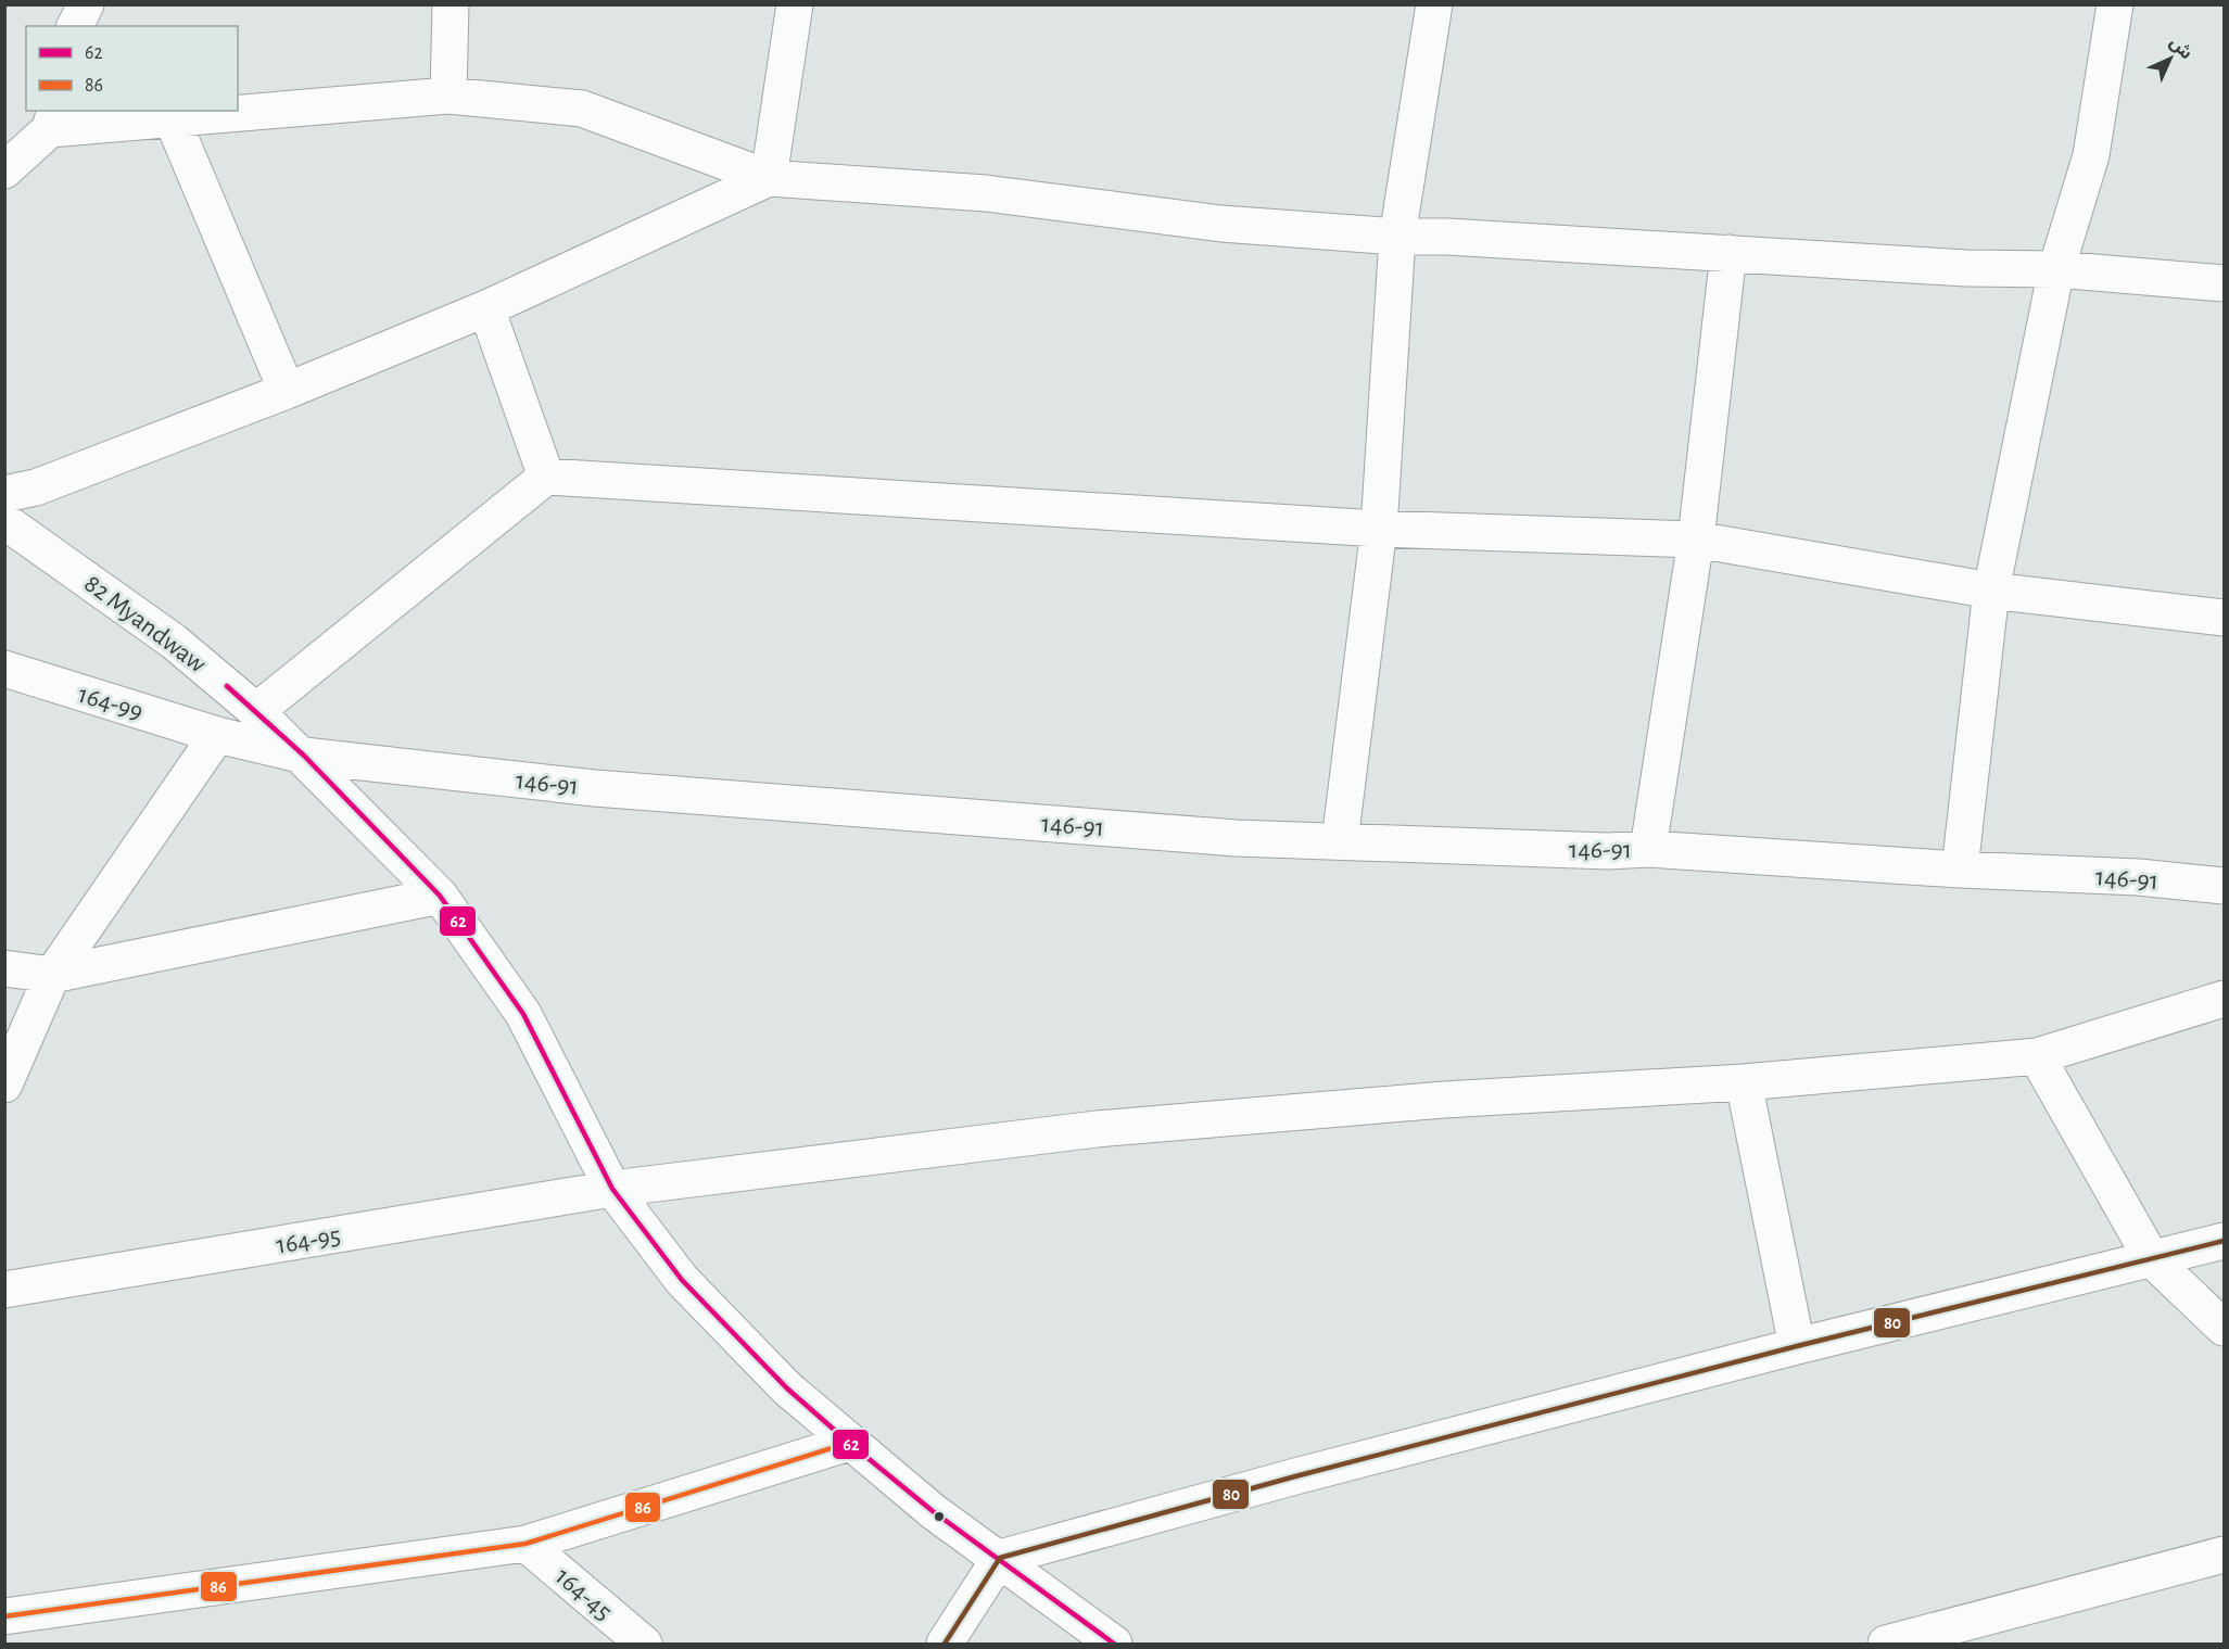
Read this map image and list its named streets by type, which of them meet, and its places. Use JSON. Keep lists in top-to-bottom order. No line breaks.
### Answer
{"streets":{"street":["82 Myandwaw","164-99","146-91","164-95","164-45"]},"crossings":[["82 Myandwaw","146-91"],["82 Myandwaw","164-95"],["164-99","146-91"]],"lines":["transit line 62","transit line 80","transit line 86"],"legend":["62","86"],"north":"top right"}
